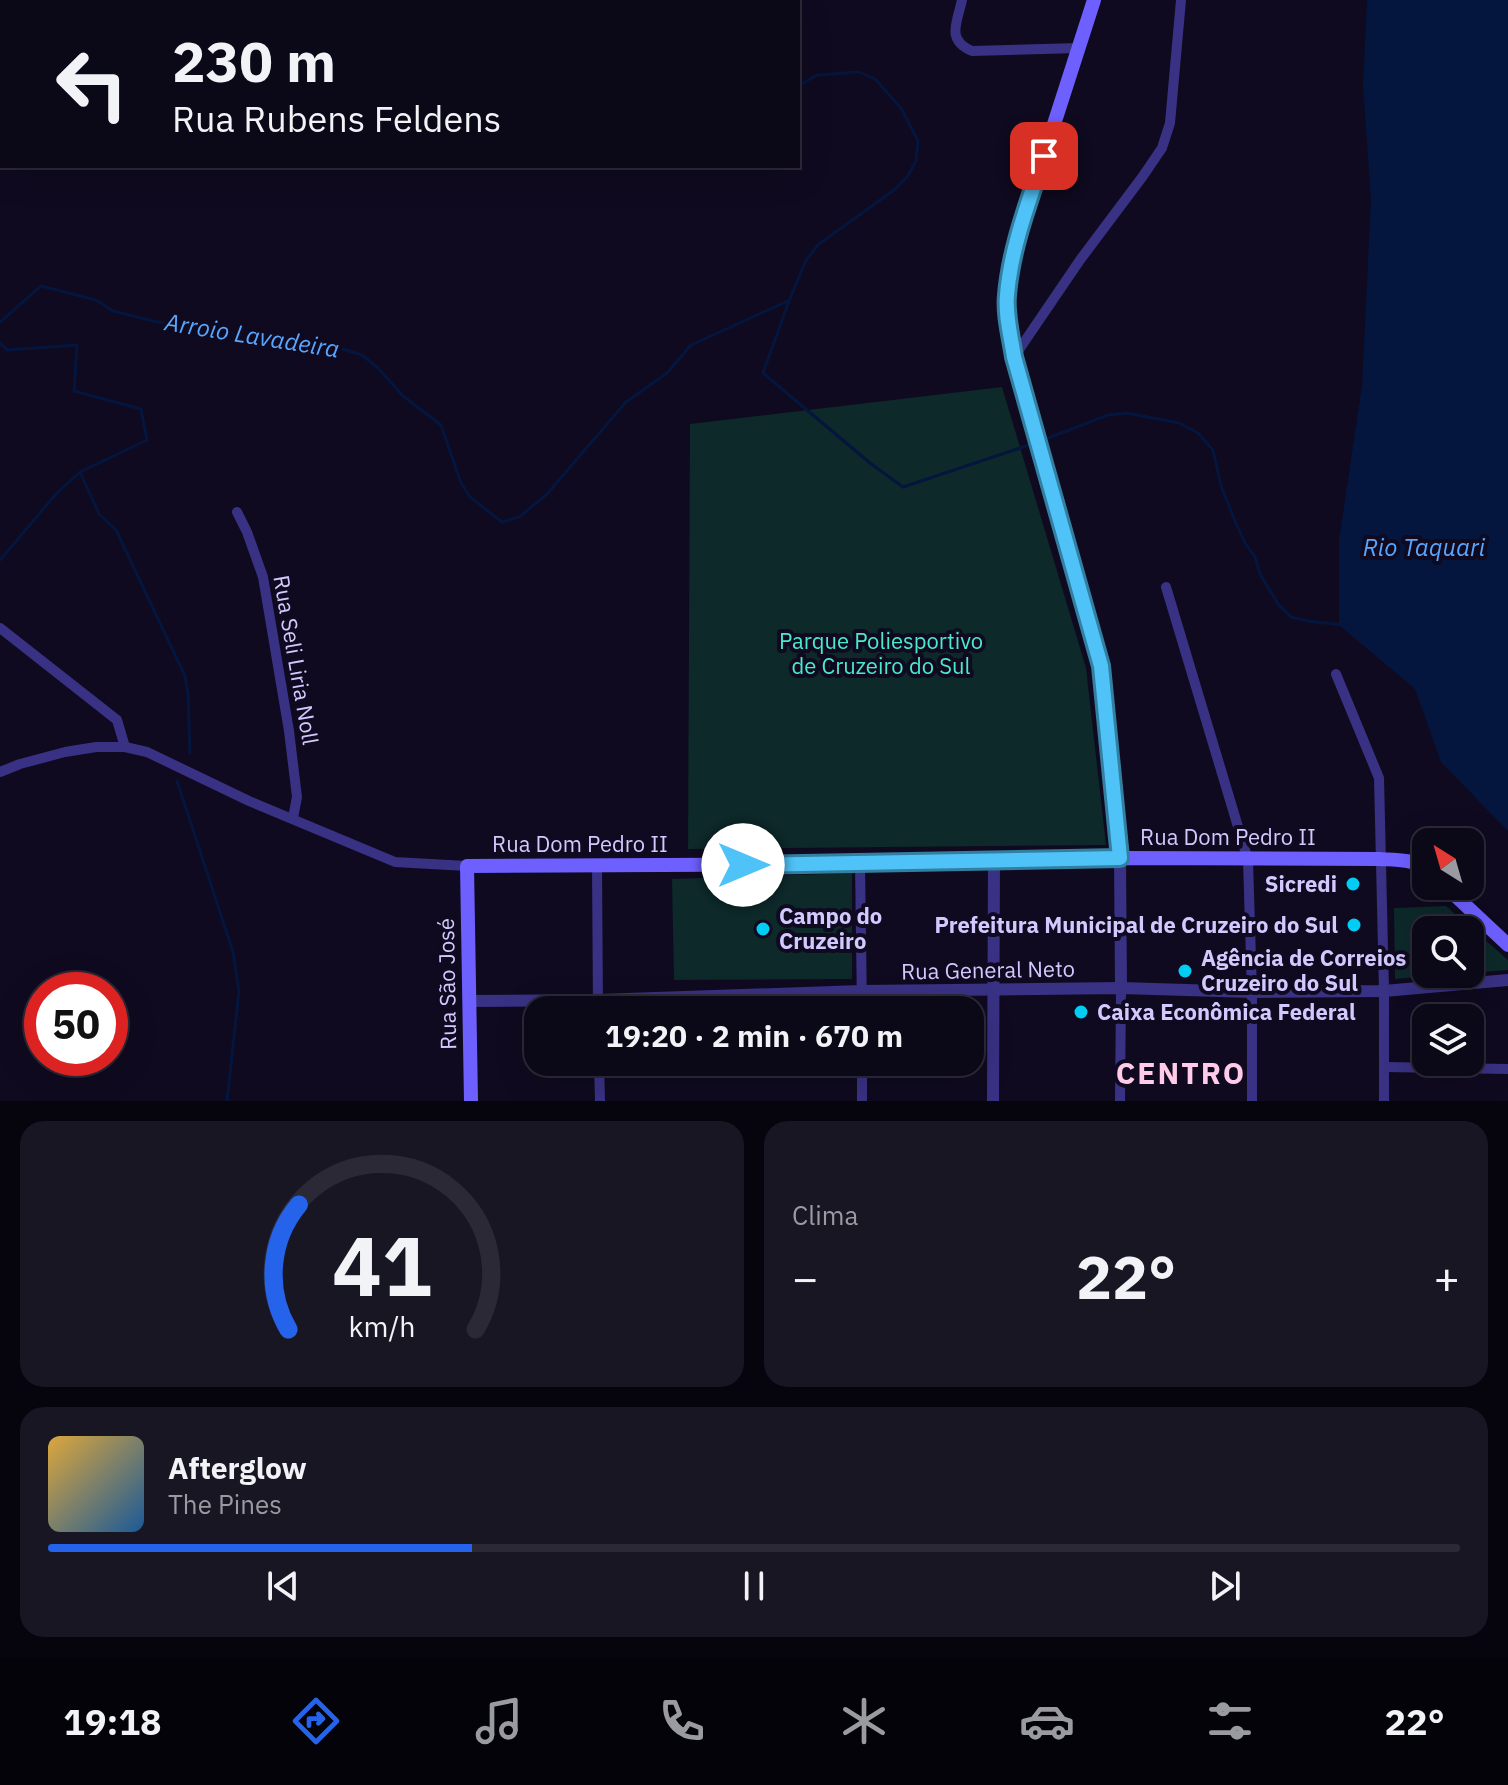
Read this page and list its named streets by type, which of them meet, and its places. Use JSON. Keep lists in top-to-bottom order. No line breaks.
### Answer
{"streets":{"main road":["Rua Dom Pedro II","Rua São José"],"street":["Rua Seli Liria Noll","Rua General Neto"]},"crossings":[["Rua Seli Liria Noll","Rua Dom Pedro II"],["Rua Dom Pedro II","Rua São José"],["Rua General Neto","Rua São José"]],"districts":["CENTRO"],"water":["Arroio Lavadeira","Rio Taquari"],"parks":["Parque Poliesportivo de Cruzeiro do Sul"],"places":["Sicredi","Prefeitura Municipal de Cruzeiro do Sul","Campo do Cruzeiro","Agência de Correios Cruzeiro do Sul","Caixa Econômica Federal"],"north":"top left","page":{"turn":["230 m","Rua Rubens Feldens"],"limit":"50","trip":"19:20 · 2 min · 670 m","tile":"Clima","heat":["−","22°","+"],"song":["Afterglow","The Pines"],"tabs":["19:18","22°"],"gauge":["41","km/h"]}}
